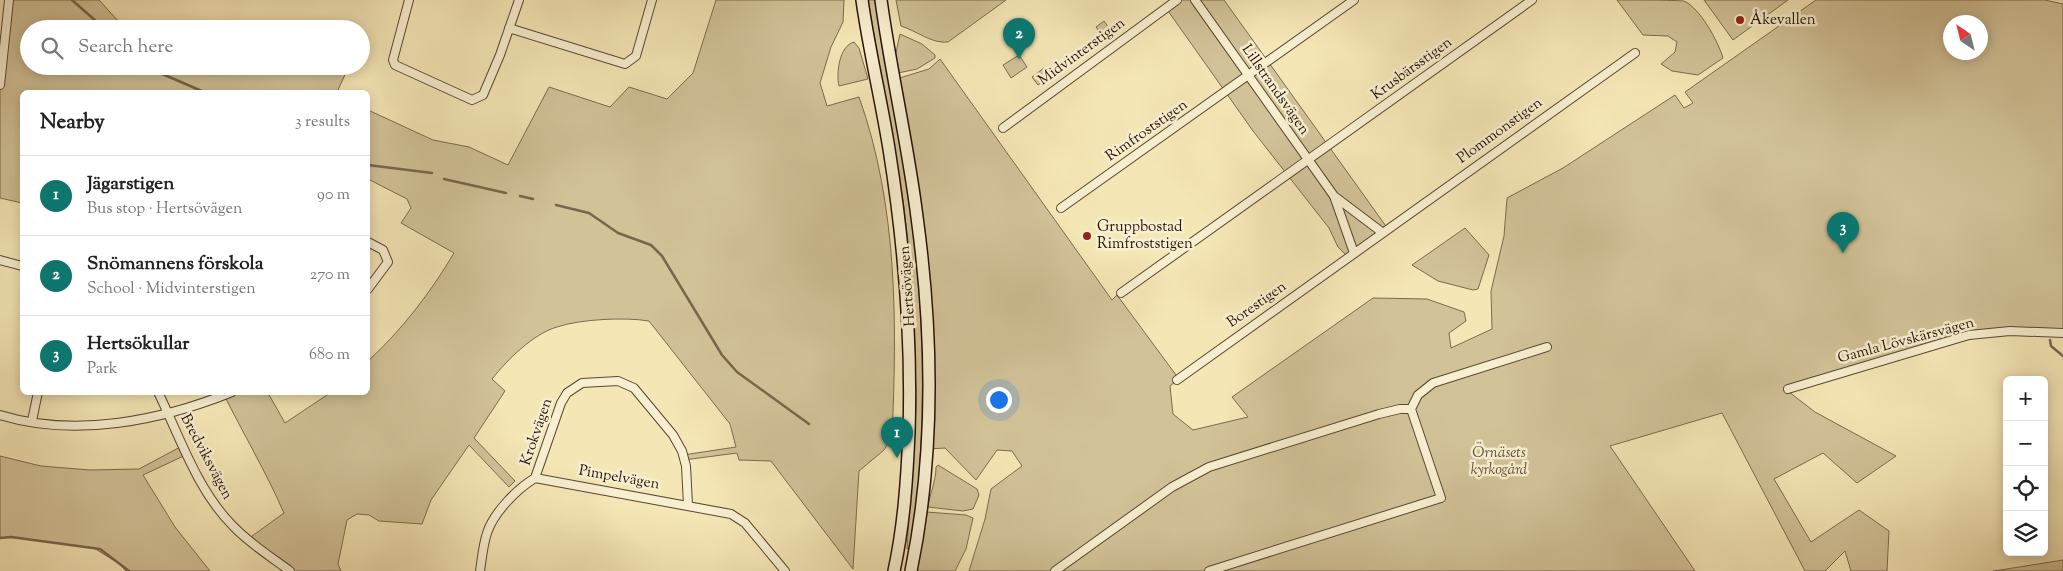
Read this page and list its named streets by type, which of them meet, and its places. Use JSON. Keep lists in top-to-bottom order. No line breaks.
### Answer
{"streets":{"main road":["Hertsövägen"],"street":["Midvinterstigen","Krusbärsstigen","Lillstrandsvägen","Rimfroststigen","Plommonstigen","Borestigen","Gamla Lövskärsvägen","Krokvägen","Bredviksvägen","Pimpelvägen"]},"crossings":[["Krusbärsstigen","Lillstrandsvägen"],["Lillstrandsvägen","Rimfroststigen"],["Lillstrandsvägen","Plommonstigen"],["Lillstrandsvägen","Borestigen"],["Krokvägen","Pimpelvägen"]],"parks":["Örnäsets kyrkogård"],"places":["Åkevallen","Gruppbostad Rimfroststigen"],"north":"top left","page":{"pins":["2","3","1"],"search":"Search here","heading":["Nearby","3 results"],"list":[{"mark":"1","name":"Jägarstigen","note":"Bus stop · Hertsövägen","value":"90 m"},{"mark":"2","name":"Snömannens förskola","note":"School · Midvinterstigen","value":"270 m"},{"mark":"3","name":"Hertsökullar","note":"Park","value":"680 m"}],"map_buttons":["+","−"]}}
